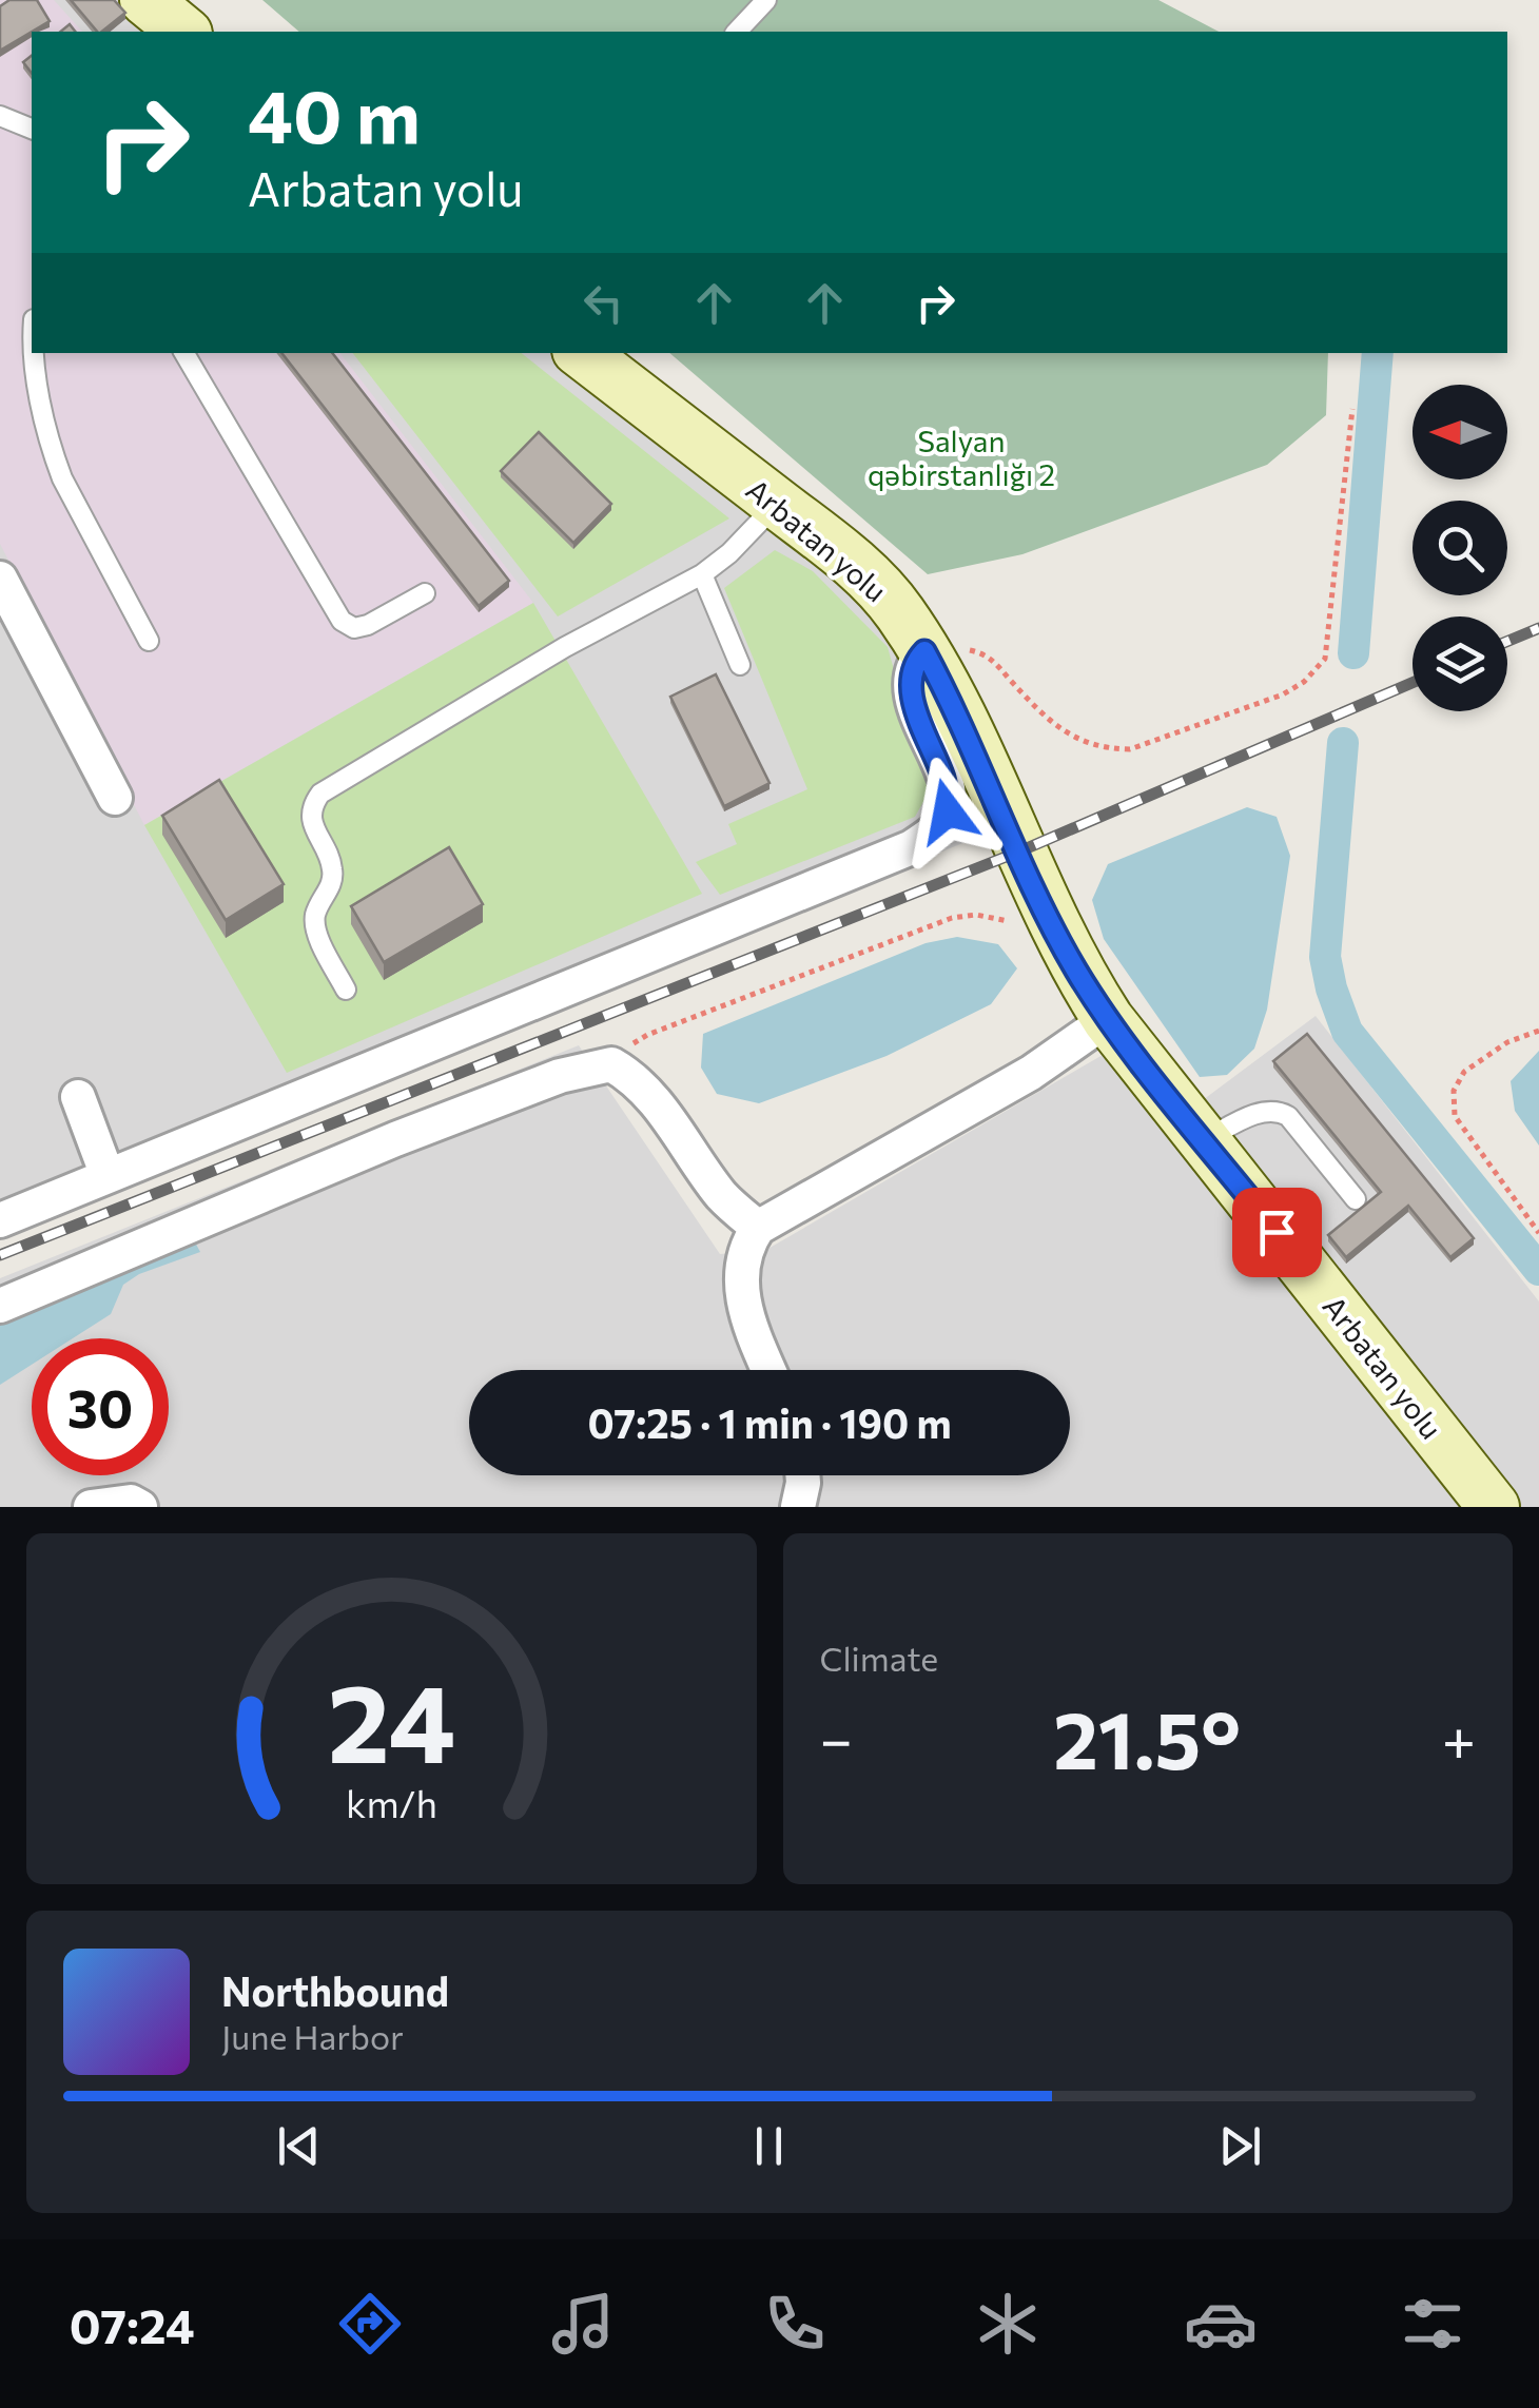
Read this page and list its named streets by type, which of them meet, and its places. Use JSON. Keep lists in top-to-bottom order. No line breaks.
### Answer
{"streets":{"main road":["Arbatan yolu"]},"parks":["Salyan qəbirstanlığı 2"],"north":"left","page":{"turn":["40 m","Arbatan yolu"],"limit":"30","trip":"07:25 · 1 min · 190 m","tile":"Climate","heat":["−","21.5°","+"],"song":["Northbound","June Harbor"],"tabs":"07:24","gauge":["24","km/h"]}}
